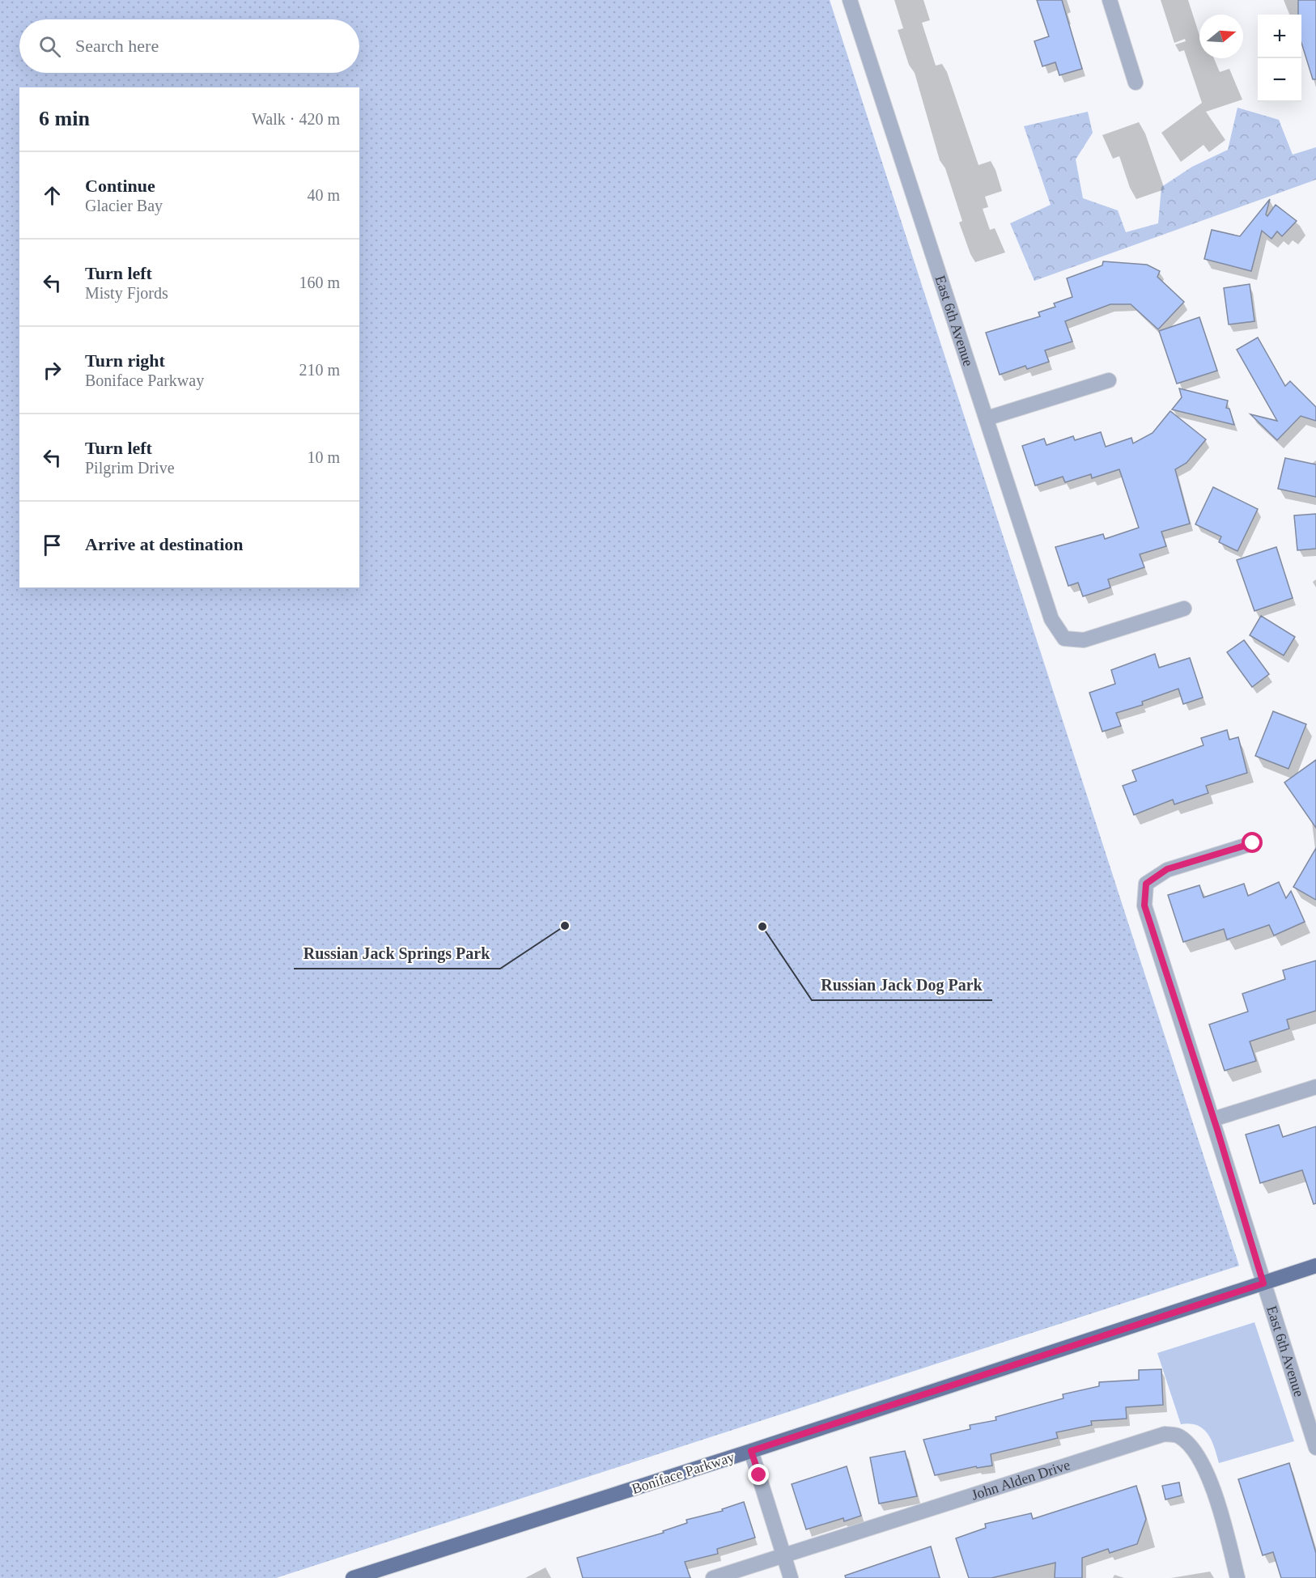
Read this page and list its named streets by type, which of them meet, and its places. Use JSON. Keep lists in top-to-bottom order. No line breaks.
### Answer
{"streets":{"main road":["Boniface Parkway"],"street":["East 6th Avenue","John Alden Drive"]},"crossings":[["East 6th Avenue","Boniface Parkway"]],"places":["Russian Jack Springs Park","Russian Jack Dog Park"],"north":"right","page":{"map_buttons":["+","−"],"search":"Search here","heading":["6 min","Walk · 420 m"],"list":[["Continue","Glacier Bay","40 m"],["Turn left","Misty Fjords","160 m"],["Turn right","Boniface Parkway","210 m"],["Turn left","Pilgrim Drive","10 m"],"Arrive at destination"]}}
